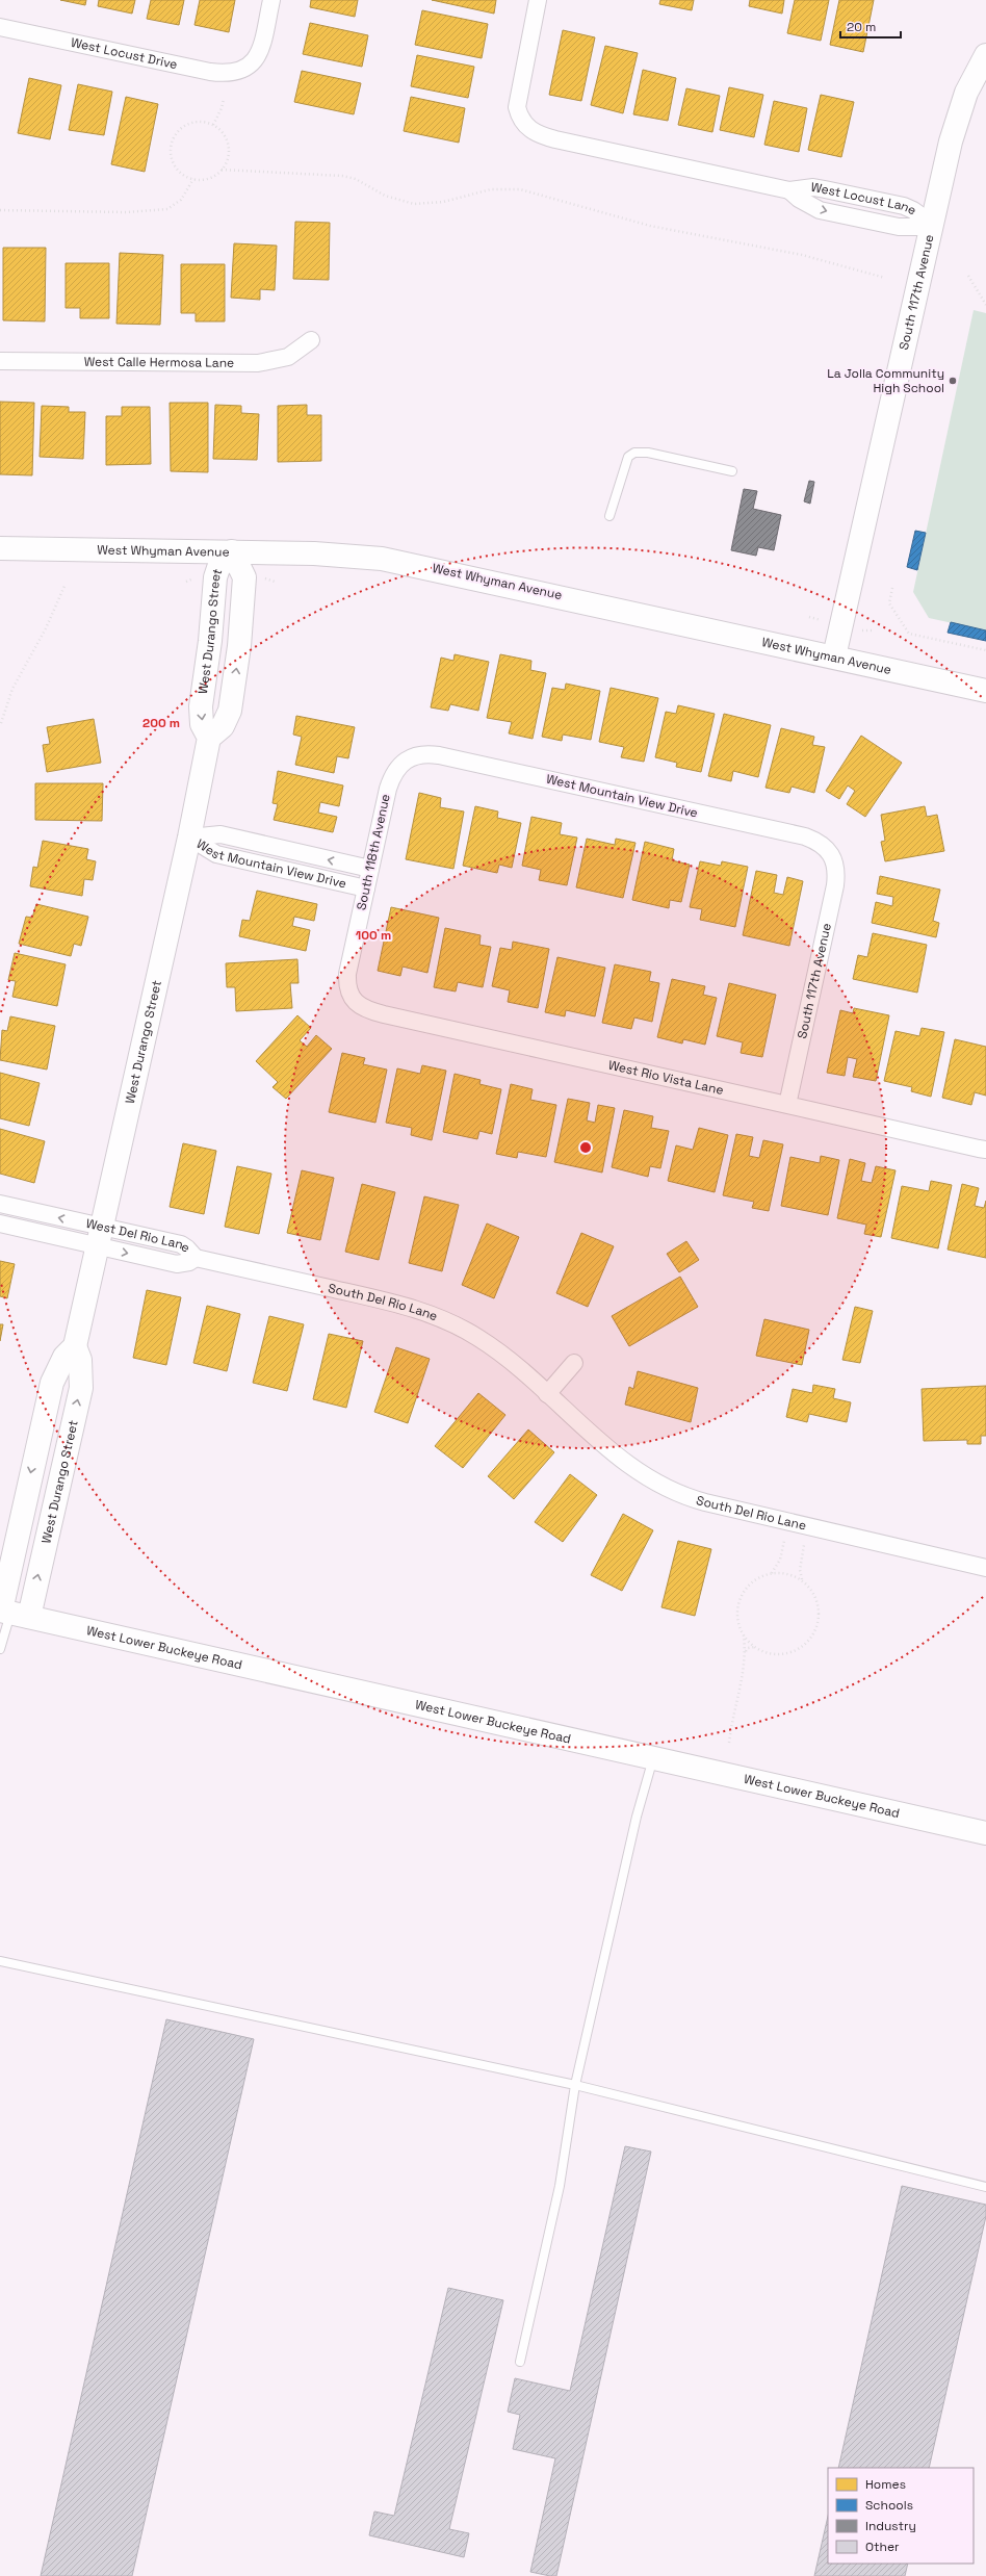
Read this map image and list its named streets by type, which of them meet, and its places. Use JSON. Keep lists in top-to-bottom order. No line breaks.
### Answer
{"streets":{"street":["West Locust Drive","West Locust Lane","South 117th Avenue","West Calle Hermosa Lane","West Whyman Avenue","West Durango Street","West Mountain View Drive","South 118th Avenue","West Rio Vista Lane","West Del Rio Lane","South Del Rio Lane","West Lower Buckeye Road"]},"crossings":[["West Locust Lane","South 117th Avenue"],["South 117th Avenue","West Whyman Avenue"],["South 117th Avenue","West Mountain View Drive"],["South 117th Avenue","West Rio Vista Lane"],["West Whyman Avenue","West Durango Street"],["West Durango Street","West Mountain View Drive"],["West Durango Street","West Del Rio Lane"],["West Durango Street","West Lower Buckeye Road"],["West Mountain View Drive","South 118th Avenue"],["South 118th Avenue","West Rio Vista Lane"],["West Del Rio Lane","South Del Rio Lane"]],"places":["La Jolla Community High School"],"legend":["Homes","Schools","Industry","Other"],"scale_bar":"20 m","rings":["200 m","100 m"]}
